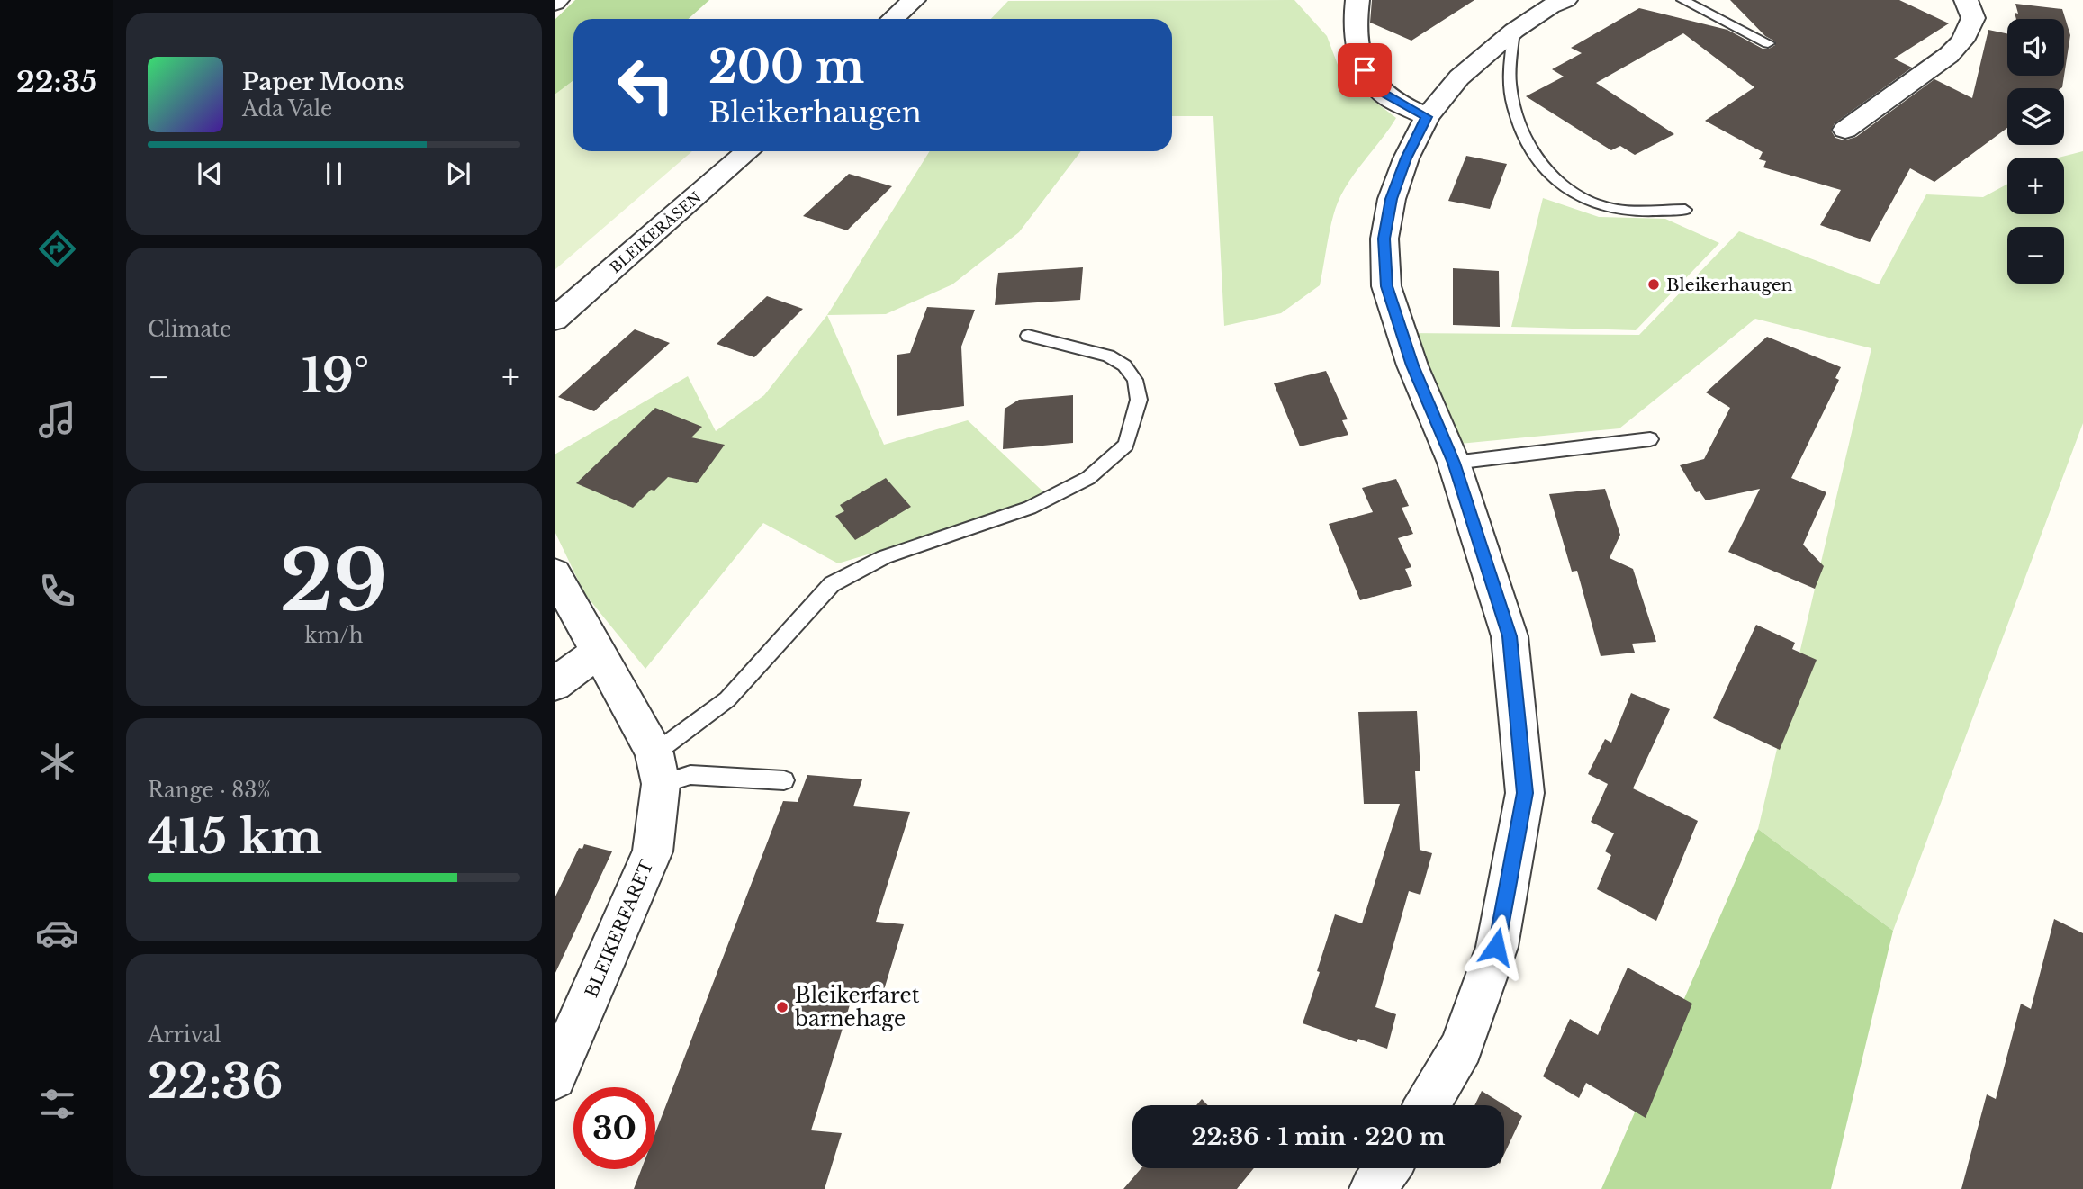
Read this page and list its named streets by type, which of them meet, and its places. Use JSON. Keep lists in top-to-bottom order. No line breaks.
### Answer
{"streets":{"street":["BLEIKERÅSEN","BLEIKERFARET"]},"places":["Bleikerhaugen","Bleikerfaret barnehage"],"page":{"tabs":"22:35","map_buttons":["+","−"],"turn":["200 m","Bleikerhaugen"],"song":["Paper Moons","Ada Vale"],"tile":["Climate",["29","km/h"],["Range · 83%","415 km"],["Arrival","22:36"]],"heat":["−","19°","+"],"limit":"30","trip":"22:36 · 1 min · 220 m"}}
